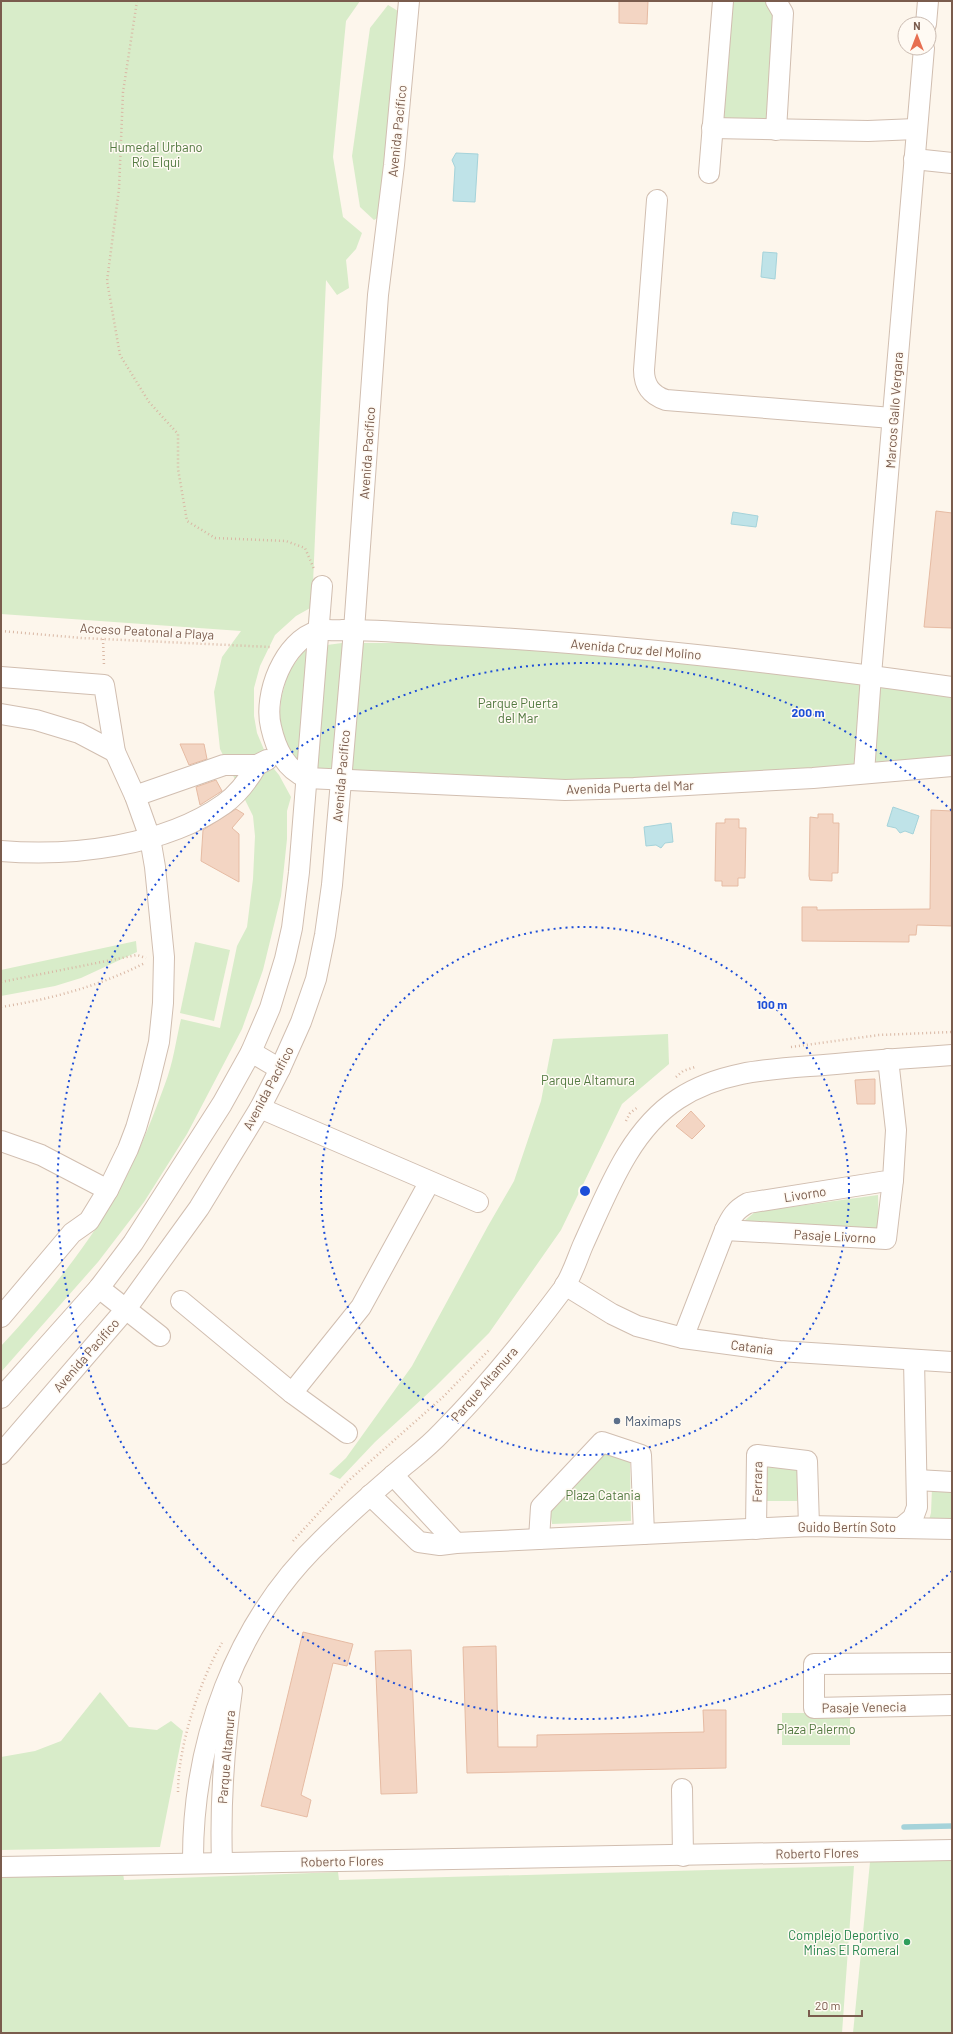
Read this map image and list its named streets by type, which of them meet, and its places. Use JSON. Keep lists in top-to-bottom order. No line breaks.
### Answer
{"streets":{"street":["Avenida Pacífico","Marcos Gallo Vergara","Avenida Cruz del Molino","Avenida Puerta del Mar","Livorno","Pasaje Livorno","Catania","Parque Altamura","Ferrara","Guido Bertín Soto","Pasaje Venecia","Roberto Flores"],"path":["Acceso Peatonal a Playa"]},"crossings":[["Avenida Pacífico","Avenida Cruz del Molino"],["Avenida Pacífico","Avenida Puerta del Mar"],["Marcos Gallo Vergara","Avenida Cruz del Molino"],["Marcos Gallo Vergara","Avenida Puerta del Mar"],["Livorno","Pasaje Livorno"],["Livorno","Catania"],["Catania","Parque Altamura"],["Catania","Guido Bertín Soto"],["Parque Altamura","Guido Bertín Soto"],["Parque Altamura","Roberto Flores"],["Ferrara","Guido Bertín Soto"]],"parks":["Humedal Urbano Río Elqui","Parque Puerta del Mar","Parque Altamura","Plaza Catania","Plaza Palermo"],"places":["Maximaps","Complejo Deportivo Minas El Romeral"],"scale_bar":"20 m","north":"top","rings":["200 m","100 m"]}
